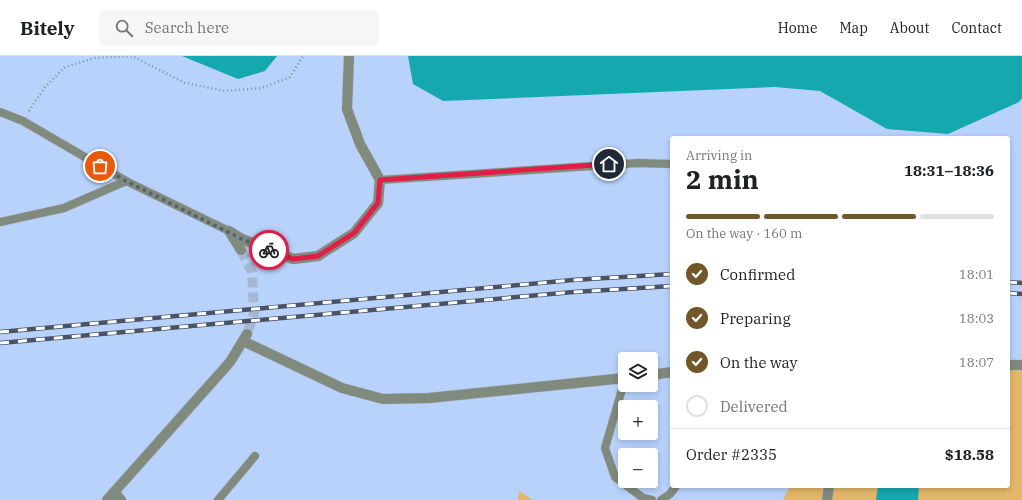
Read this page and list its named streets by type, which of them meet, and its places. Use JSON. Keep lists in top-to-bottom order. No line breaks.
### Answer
{"page":{"header":"Bitely","search":"Search here","nav":["Home","Map","About","Contact"],"heading":["2 min","Arriving in","18:31–18:36"],"panel":["Order #2335","$18.58"],"bar":"On the way · 160 m","list":[["Confirmed","18:01"],["Preparing","18:03"],["On the way","18:07"],"Delivered"],"map_buttons":["+","−"]}}
